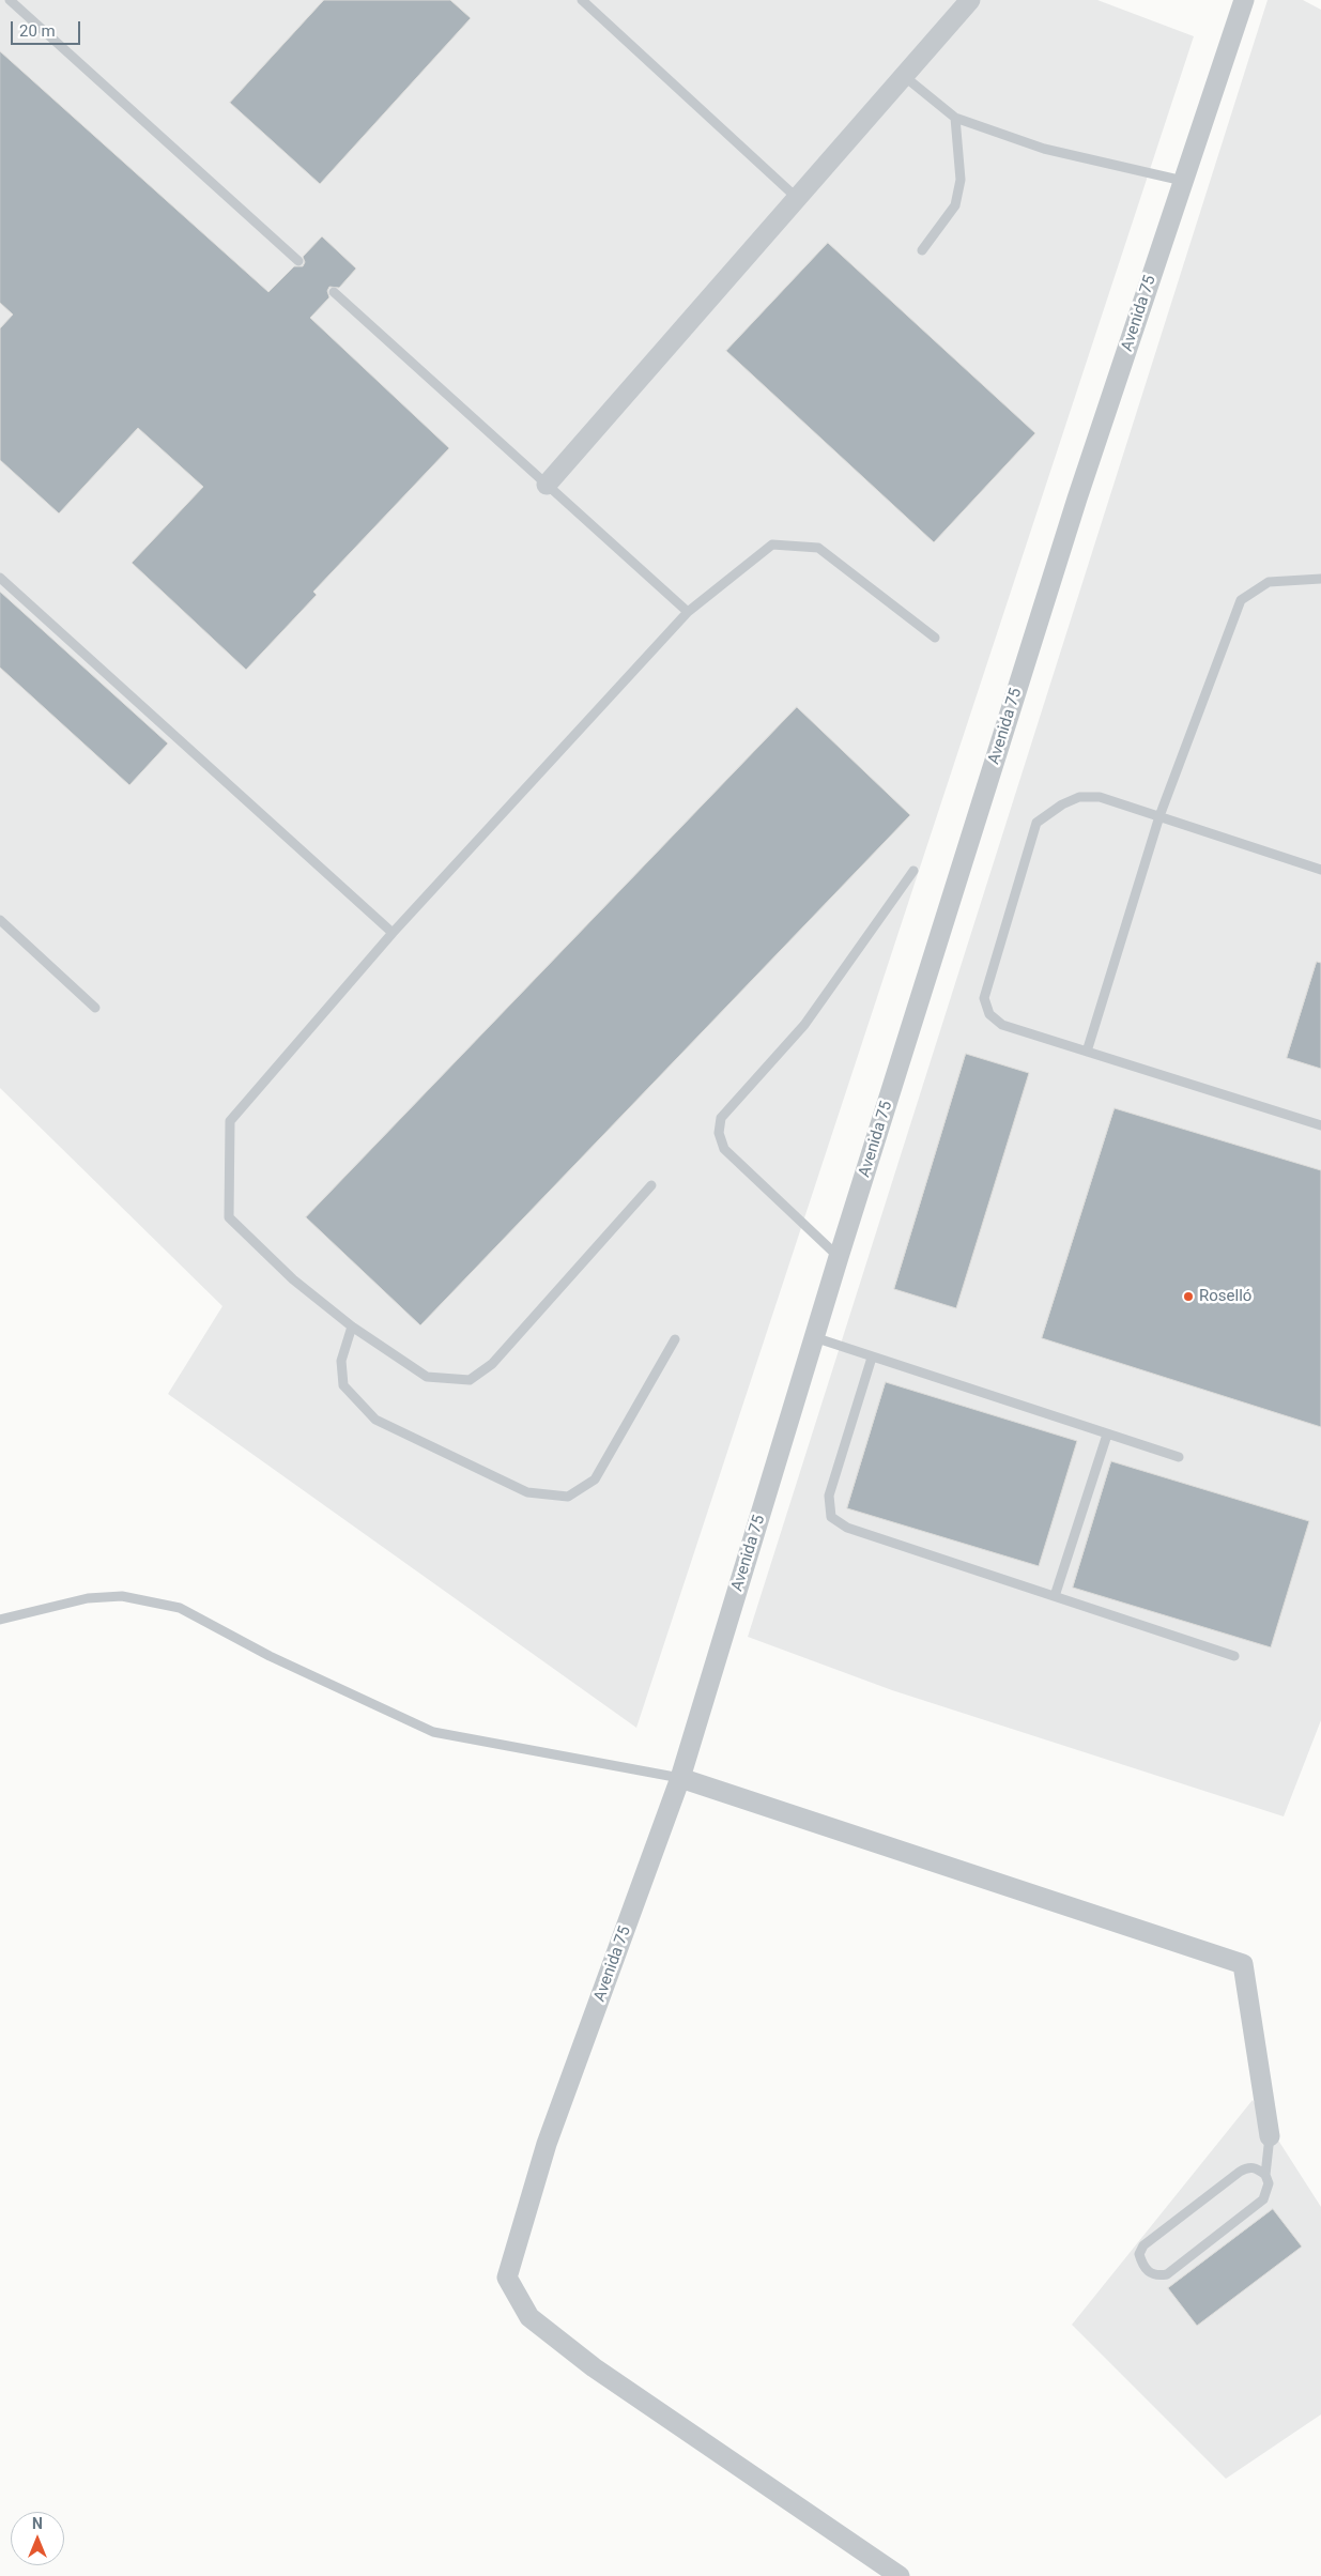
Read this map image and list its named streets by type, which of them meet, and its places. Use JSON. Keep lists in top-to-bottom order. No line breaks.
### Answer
{"streets":{"street":["Avenida 75"]},"places":["Roselló"],"scale_bar":"20 m","north":"top"}
